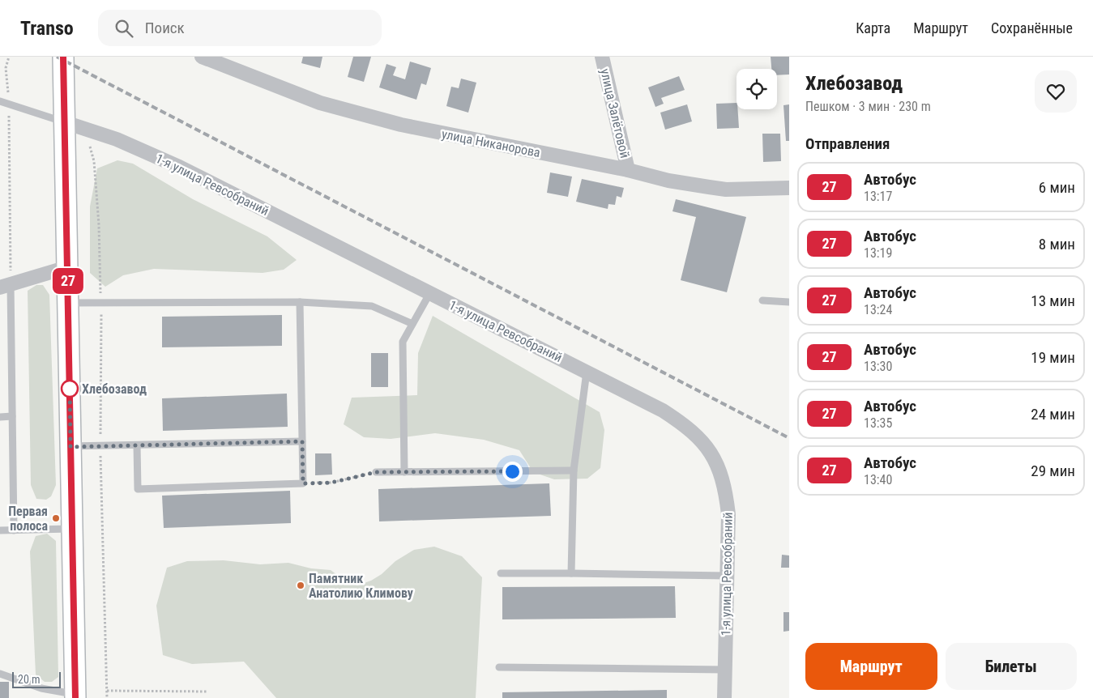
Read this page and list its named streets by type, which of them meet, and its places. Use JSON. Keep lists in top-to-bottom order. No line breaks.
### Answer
{"streets":{"street":["улица Залётовой","улица Никанорова","1-я улица Ревсобраний"]},"crossings":[["улица Залётовой","улица Никанорова"]],"places":["Хлебозавод","Первая полоса","Памятник Анатолию Климову"],"lines":["bus line 27"],"scale_bar":"20 m","page":{"header":"Transo","search":"Поиск","nav":["Карта","Маршрут","Сохранённые"],"on_map":"27","heading":[["Хлебозавод","Пешком · 3 мин · 230 m"],"Отправления"],"list":[{"mark":"27","name":"Автобус","note":"13:17","value":"6 мин"},{"mark":"27","name":"Автобус","note":"13:19","value":"8 мин"},{"mark":"27","name":"Автобус","note":"13:24","value":"13 мин"},{"mark":"27","name":"Автобус","note":"13:30","value":"19 мин"},{"mark":"27","name":"Автобус","note":"13:35","value":"24 мин"},{"mark":"27","name":"Автобус","note":"13:40","value":"29 мин"}],"buttons":["Маршрут","Билеты"],"scale":"20 m"}}
